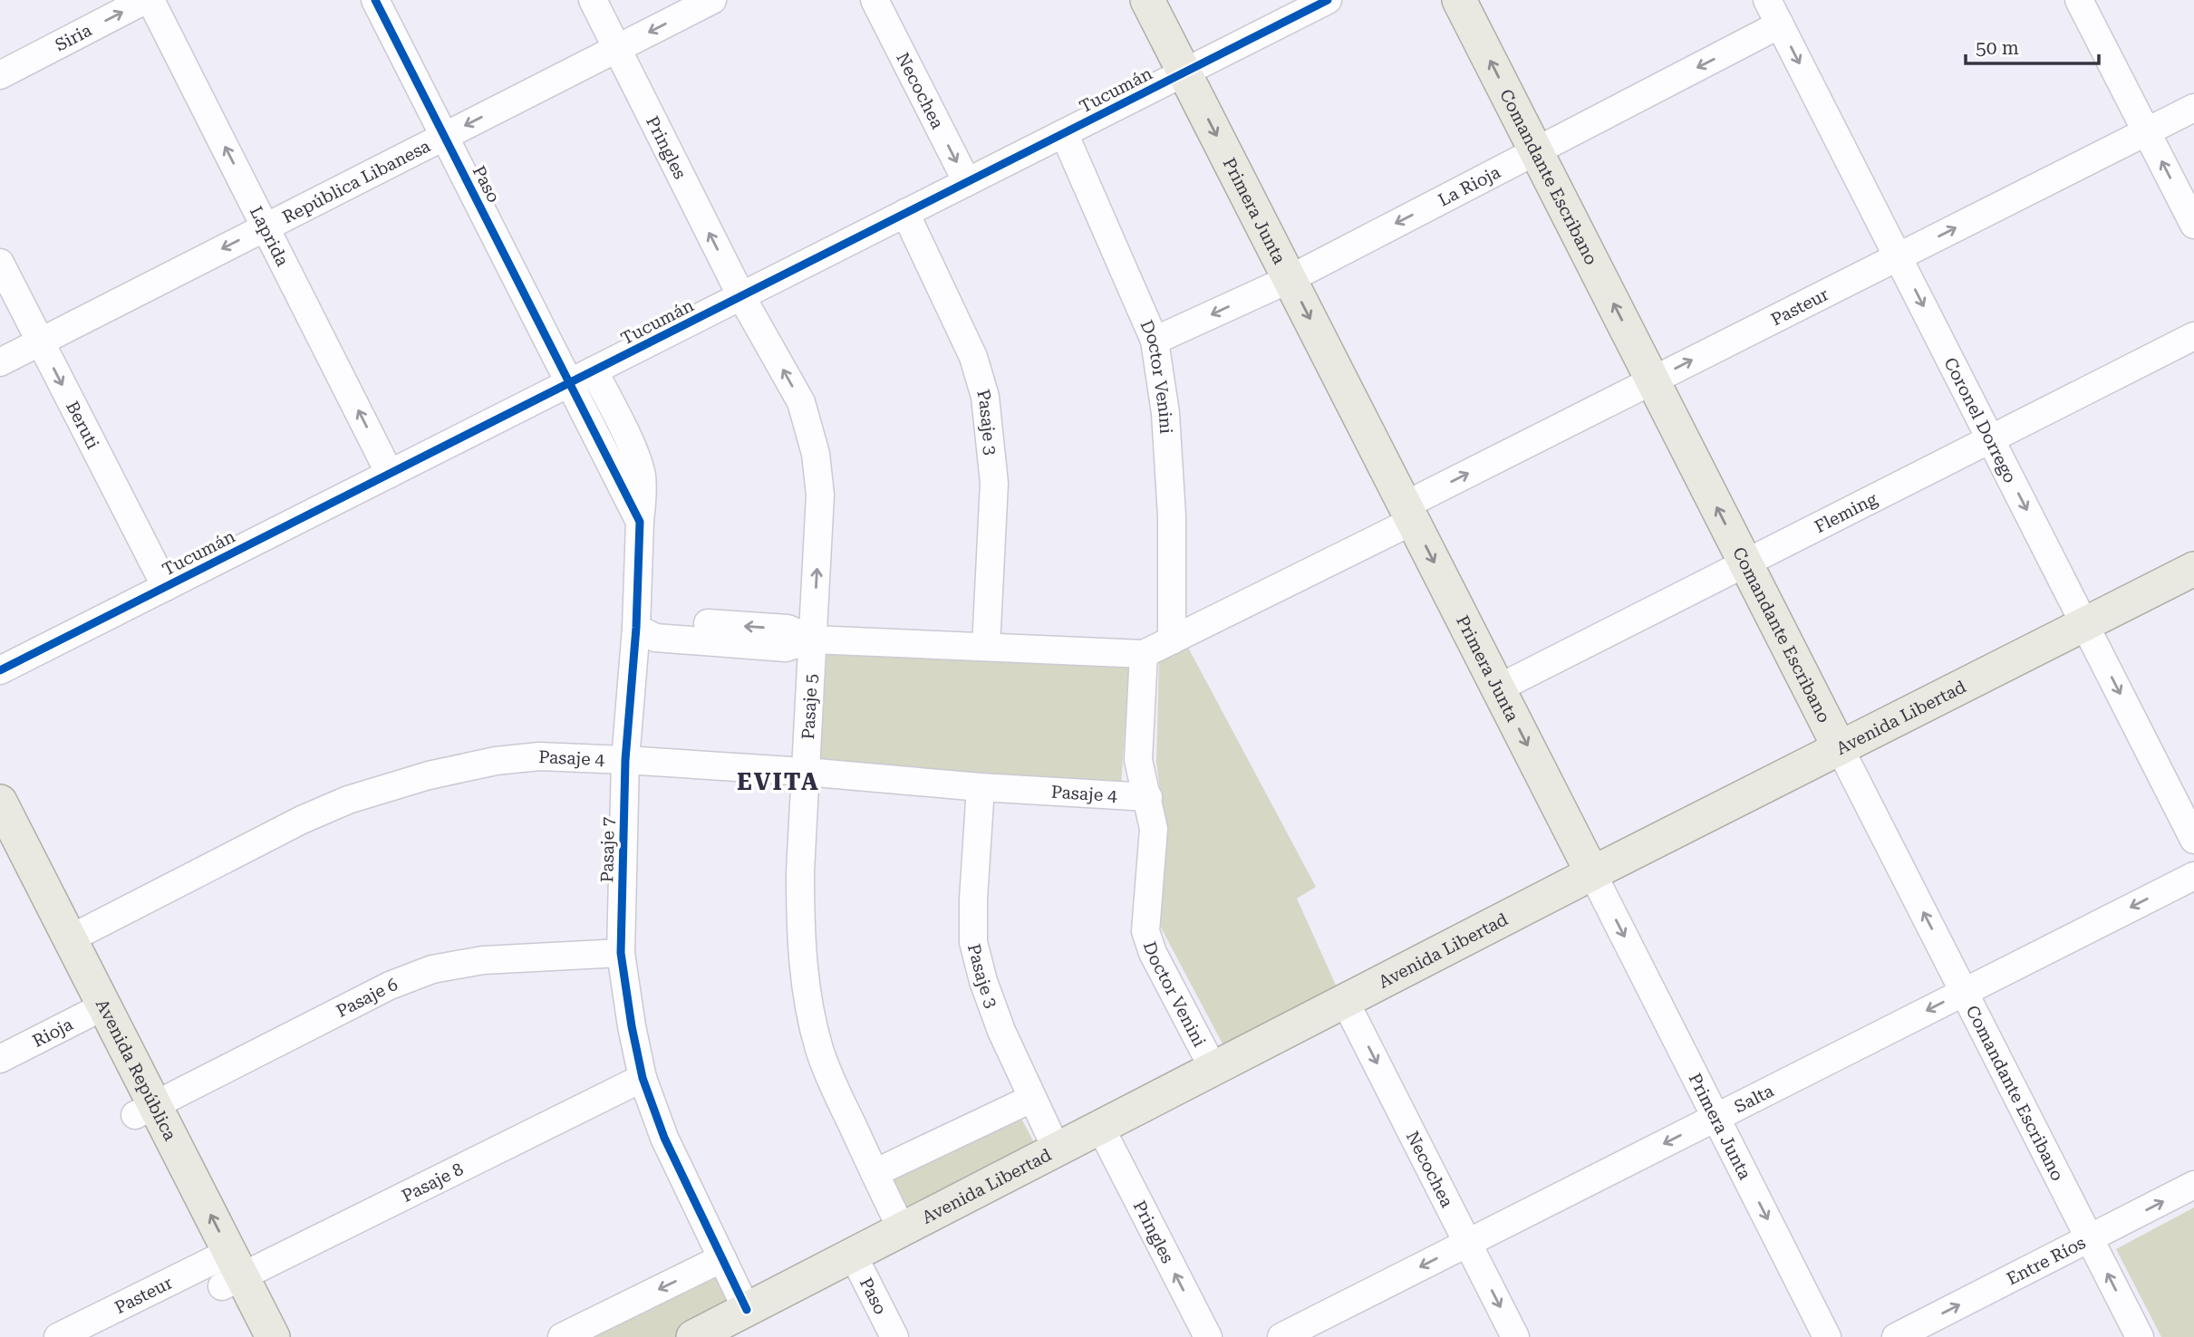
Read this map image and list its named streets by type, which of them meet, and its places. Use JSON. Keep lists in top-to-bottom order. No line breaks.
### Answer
{"streets":{"main road":["Comandante Escribano","Primera Junta","Avenida Libertad","Avenida República"],"street":["Siria","Tucumán","Necochea","Pringles","República Libanesa","Paso","La Rioja","Laprida","Pasteur","Doctor Venini","Coronel Dorrego","Pasaje 3","Beruti","Fleming","Pasaje 5","Pasaje 4","Pasaje 7","Pasaje 6","Rioja","Salta","Pasaje 8","Entre Ríos"]},"crossings":[["Tucumán","Necochea"],["Tucumán","Pringles"],["Tucumán","Paso"],["Tucumán","Primera Junta"],["Tucumán","Laprida"],["Tucumán","Doctor Venini"],["Tucumán","Pasaje 3"],["Tucumán","Beruti"],["Tucumán","Pasaje 5"],["Tucumán","Pasaje 7"],["Necochea","Avenida Libertad"],["Necochea","Salta"],["Pringles","República Libanesa"],["Pringles","Pasaje 5"],["Pringles","Avenida Libertad"],["Comandante Escribano","La Rioja"],["Comandante Escribano","Pasteur"],["Comandante Escribano","Fleming"],["Comandante Escribano","Avenida Libertad"],["Comandante Escribano","Salta"],["Comandante Escribano","Entre Ríos"],["República Libanesa","Paso"],["República Libanesa","Laprida"],["República Libanesa","Beruti"],["Paso","Avenida Libertad"],["Paso","Pasaje 7"],["La Rioja","Primera Junta"],["La Rioja","Doctor Venini"],["La Rioja","Coronel Dorrego"],["Primera Junta","Pasteur"],["Primera Junta","Fleming"],["Primera Junta","Avenida Libertad"],["Primera Junta","Salta"],["Pasteur","Doctor Venini"],["Pasteur","Coronel Dorrego"],["Pasteur","Avenida República"],["Pasteur","Pasaje 8"],["Doctor Venini","Avenida Libertad"],["Doctor Venini","Pasaje 4"],["Coronel Dorrego","Fleming"],["Coronel Dorrego","Avenida Libertad"],["Pasaje 3","Avenida Libertad"],["Pasaje 3","Pasaje 4"],["Pasaje 5","Avenida Libertad"],["Pasaje 5","Pasaje 4"],["Avenida Libertad","Pasaje 7"],["Pasaje 4","Pasaje 7"],["Pasaje 4","Avenida República"],["Pasaje 7","Pasaje 6"],["Pasaje 7","Pasaje 8"],["Pasaje 6","Avenida República"],["Rioja","Avenida República"],["Avenida República","Pasaje 8"]],"one_way":["Siria","Necochea","Pringles","Comandante Escribano","República Libanesa","La Rioja","Primera Junta","Laprida","Pasteur","Coronel Dorrego","Beruti","Pasaje 5","Salta","Entre Ríos"],"districts":["EVITA"],"scale_bar":"50 m"}
